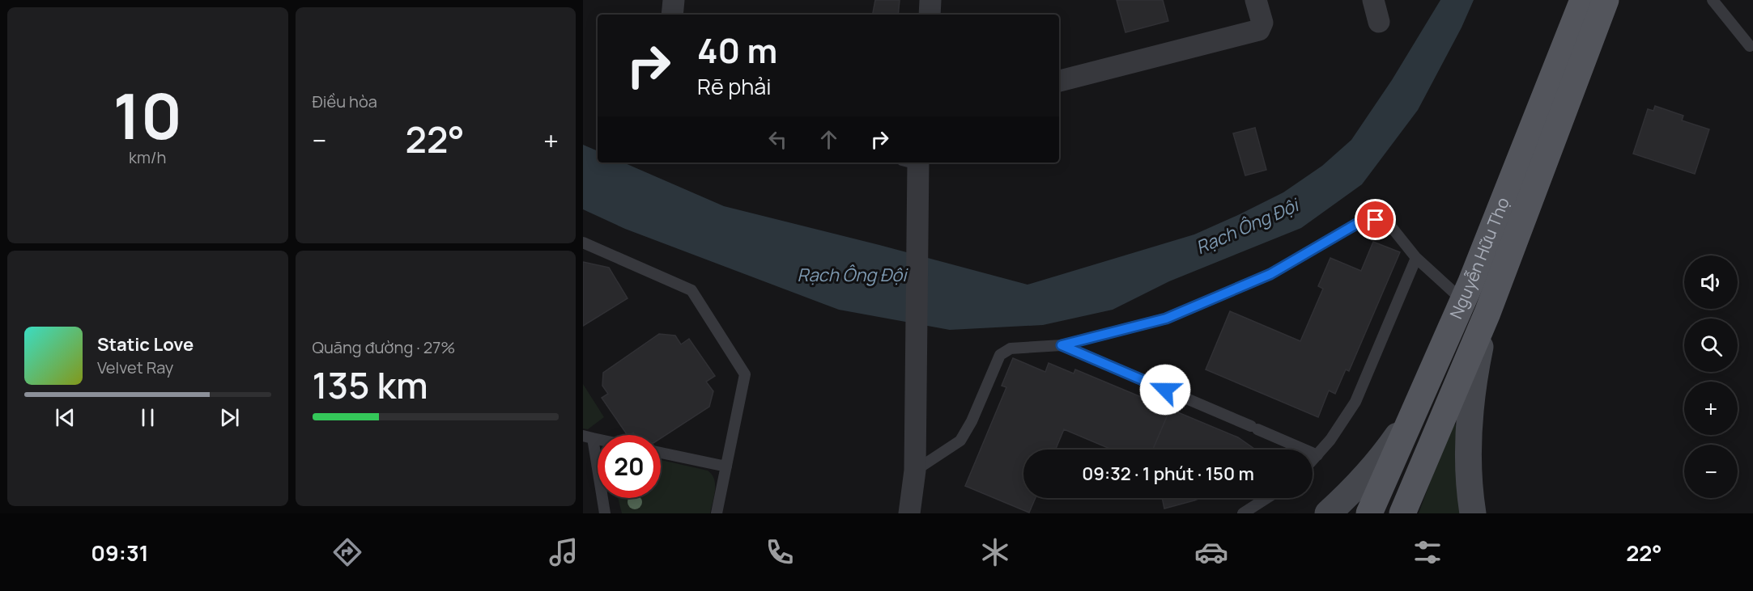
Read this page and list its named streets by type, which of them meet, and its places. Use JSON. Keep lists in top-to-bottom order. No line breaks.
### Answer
{"streets":{"main road":["Nguyễn Hữu Thọ"]},"water":["Rạch Ông Đội"],"page":{"tile":[["10","km/h"],"Điều hòa",["Quãng đường · 27%","135 km"]],"turn":["40 m","Rẽ phải"],"heat":["−","22°","+"],"map_buttons":["+","−"],"song":["Static Love","Velvet Ray"],"limit":"20","trip":"09:32 · 1 phút · 150 m","tabs":["09:31","22°"]}}
